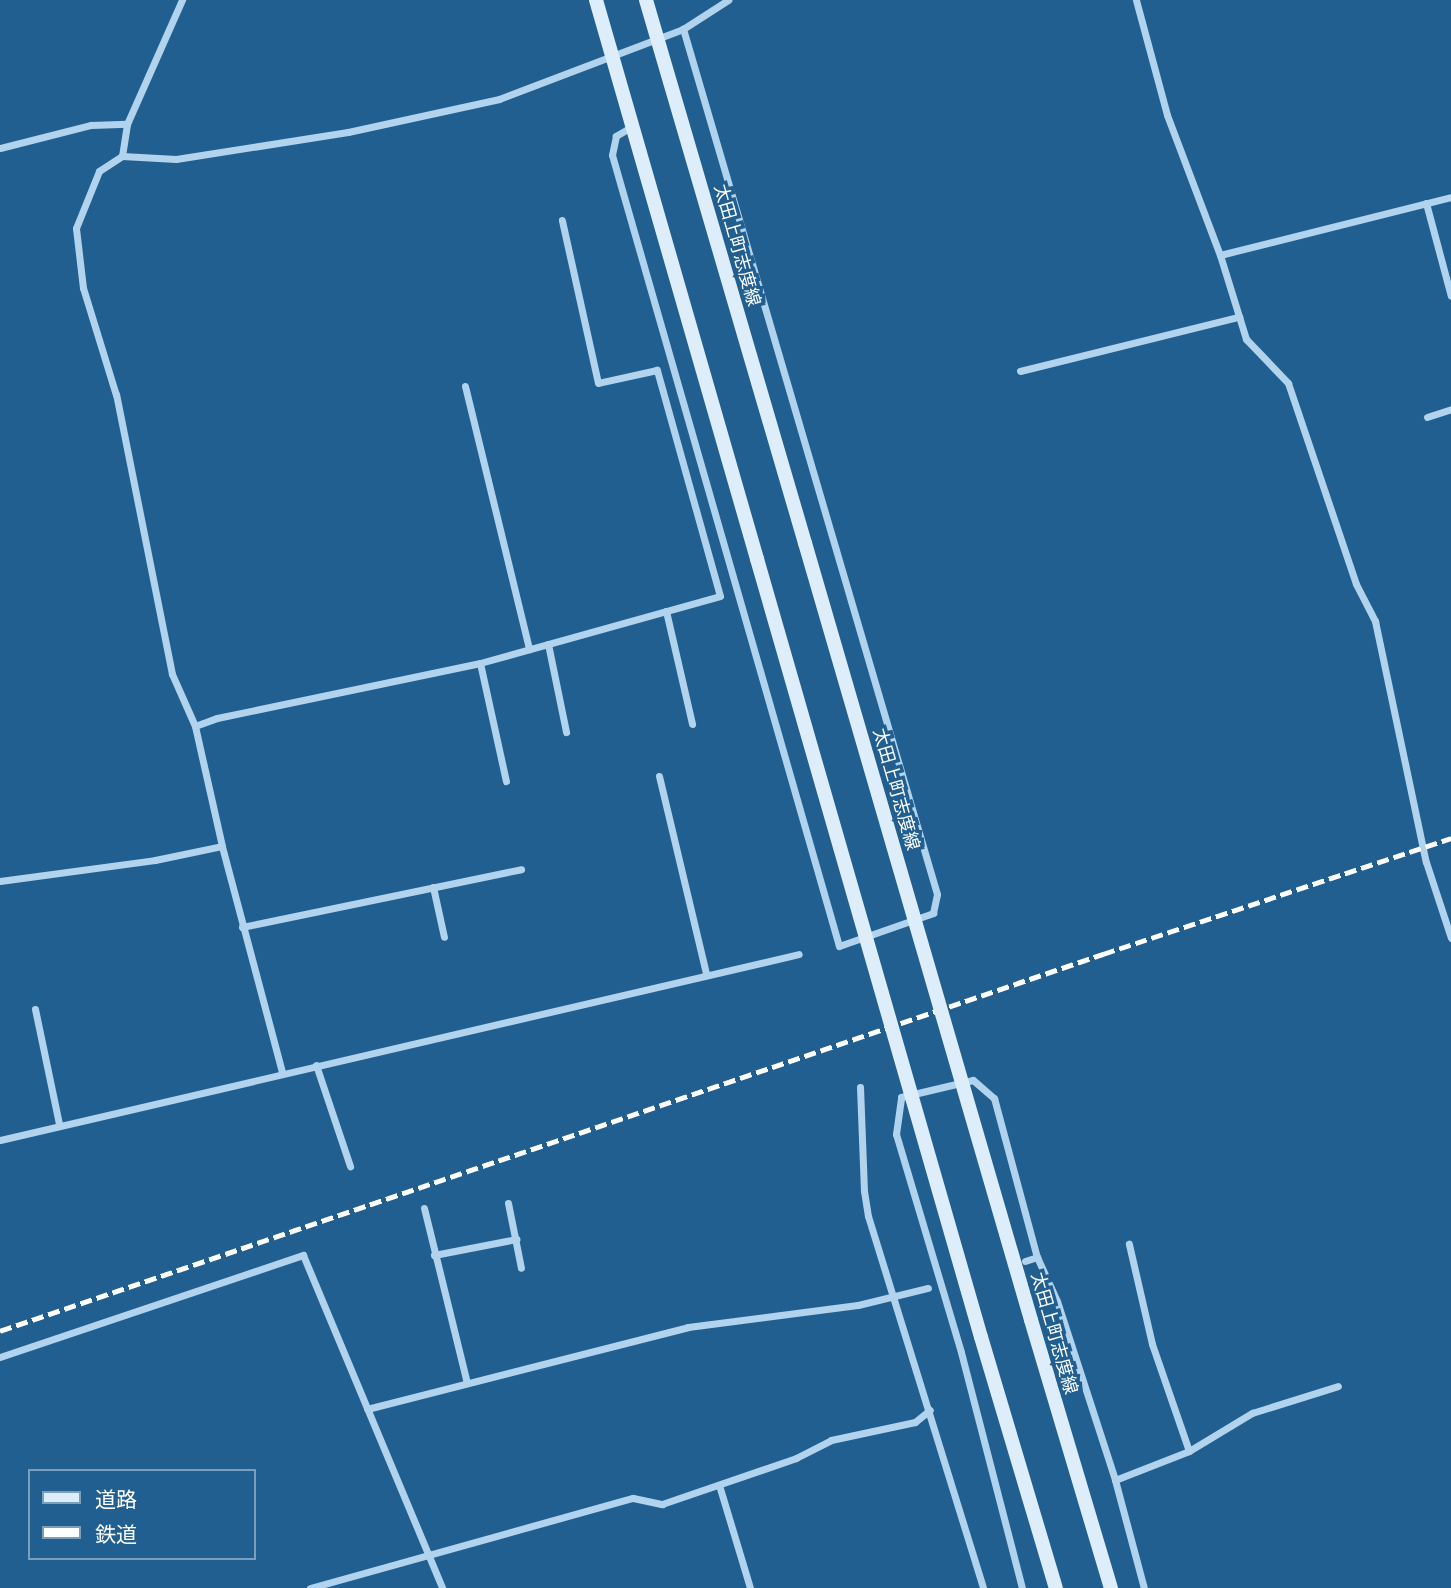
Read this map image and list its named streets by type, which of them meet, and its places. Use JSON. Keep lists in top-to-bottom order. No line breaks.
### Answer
{"streets":{"main road":["太田上町志度線"]},"legend":["道路","鉄道"]}
